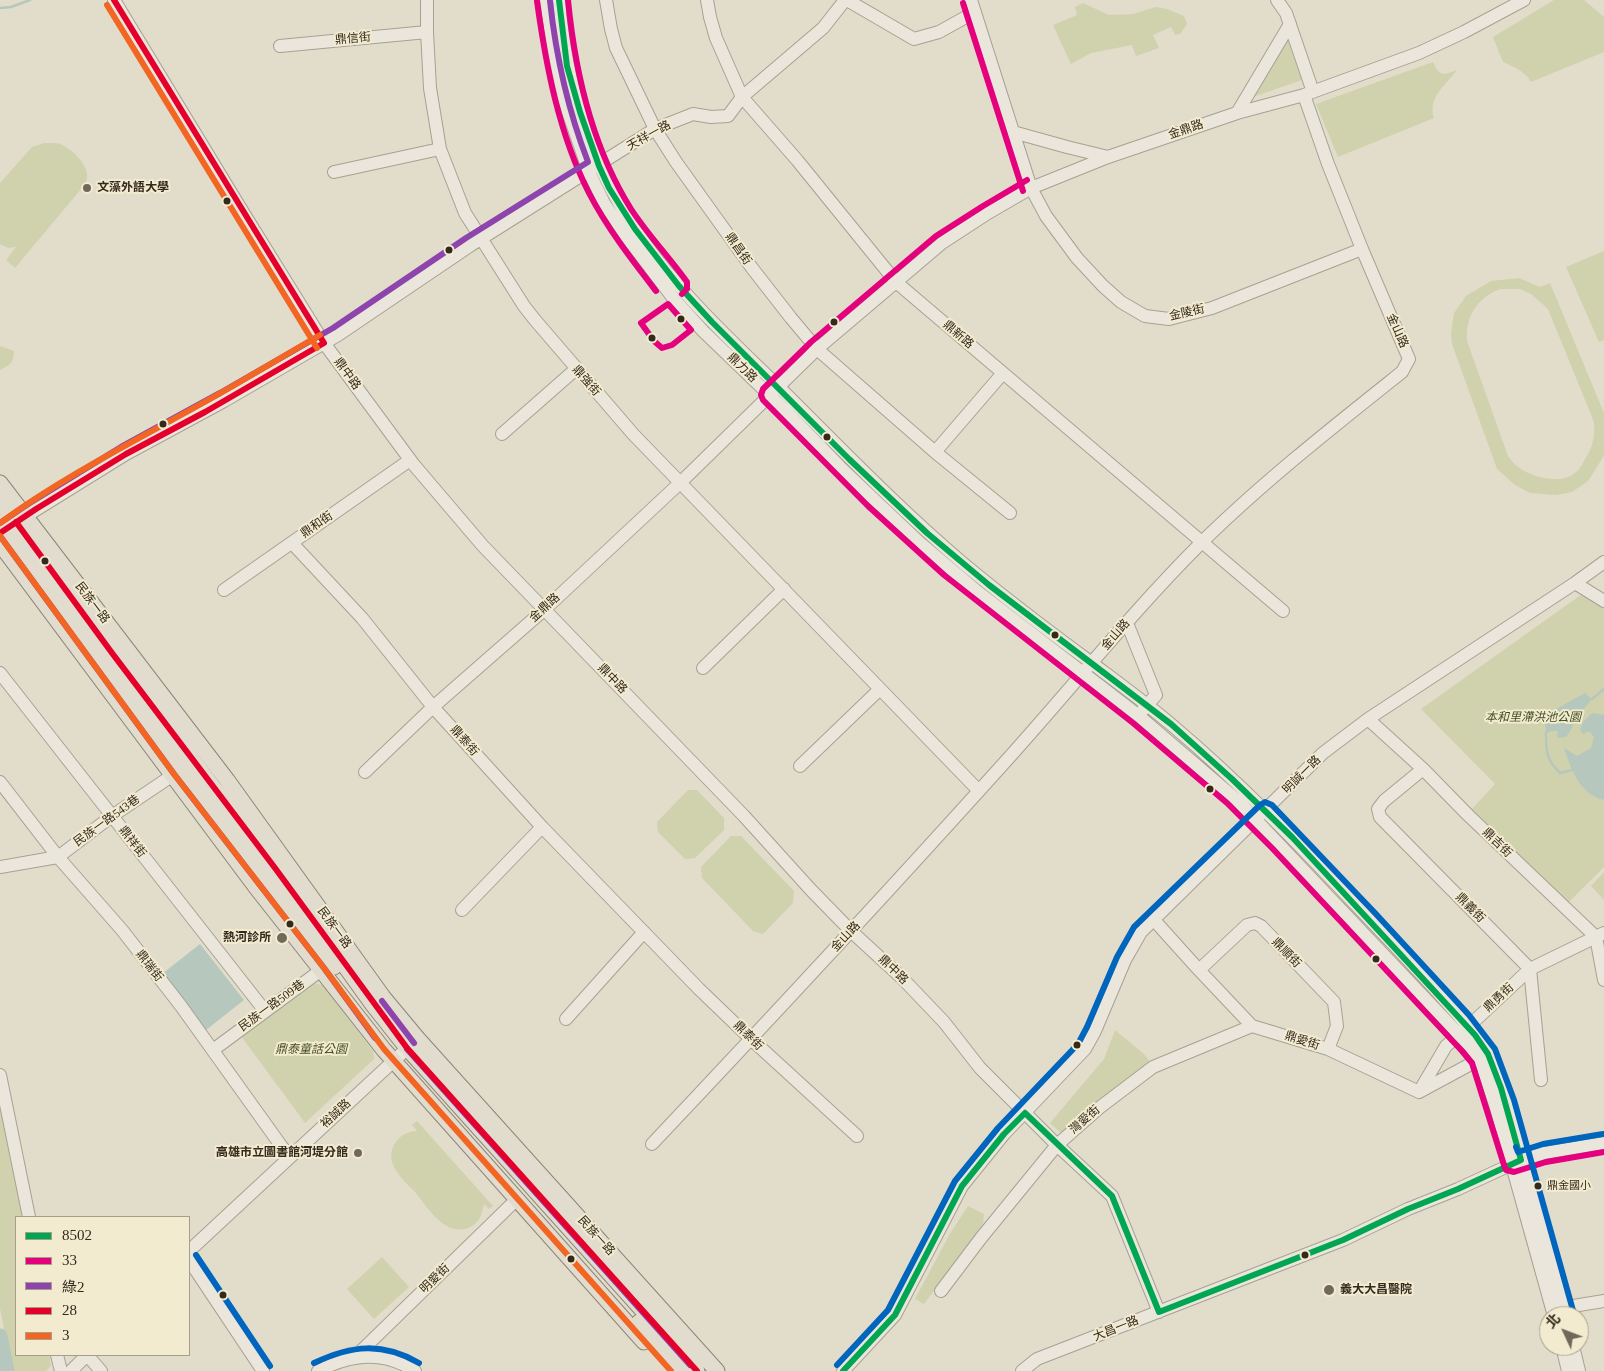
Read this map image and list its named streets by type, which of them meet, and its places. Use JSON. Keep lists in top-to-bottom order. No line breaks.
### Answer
{"streets":{"main road":["民族一路"],"street":["鼎信街","金鼎路","天祥一路","鼎昌街","金陵街","金山路","鼎新路","鼎力路","鼎中路","鼎強街","鼎和街","鼎泰街","明誠一路","民族一路543巷","鼎祥街","鼎吉街","鼎義街","鼎順街","鼎瑞街","鼎勇街","民族一路509巷","鼎愛街","裕誠路","灣愛街","明愛街","大昌一路"]},"crossings":[["鼎信街","鼎強街"],["金鼎路","鼎昌街"],["金鼎路","金陵街"],["金鼎路","金山路"],["金鼎路","鼎新路"],["金鼎路","鼎力路"],["金鼎路","鼎中路"],["金鼎路","鼎強街"],["金鼎路","鼎泰街"],["天祥一路","鼎昌街"],["天祥一路","鼎新路"],["天祥一路","鼎力路"],["天祥一路","鼎中路"],["天祥一路","鼎強街"],["天祥一路","民族一路"],["金陵街","金山路"],["金山路","鼎新路"],["金山路","鼎力路"],["金山路","鼎中路"],["金山路","鼎強街"],["金山路","鼎泰街"],["鼎力路","明誠一路"],["鼎中路","鼎和街"],["鼎中路","明誠一路"],["鼎中路","灣愛街"],["鼎中路","大昌一路"],["鼎和街","鼎泰街"],["民族一路","民族一路543巷"],["民族一路","民族一路509巷"],["民族一路","裕誠路"],["民族一路","明愛街"],["明誠一路","鼎吉街"],["明誠一路","鼎愛街"],["民族一路543巷","鼎祥街"],["民族一路543巷","鼎瑞街"],["鼎祥街","民族一路509巷"],["鼎吉街","鼎義街"],["鼎吉街","鼎勇街"],["鼎義街","鼎勇街"],["鼎順街","鼎愛街"],["鼎瑞街","民族一路509巷"],["鼎瑞街","裕誠路"],["鼎勇街","鼎愛街"],["鼎愛街","灣愛街"]],"parks":["本和里滯洪池公園","鼎泰童話公園"],"places":["文藻外語大學","熱河診所","高雄市立圖書館河堤分館","鼎金國小","義大大昌醫院"],"lines":["transit line 8502","transit line 33","transit line 28","transit line 綠2","transit line 3"],"legend":["8502","33","綠2","28","3"],"north":"top left"}
